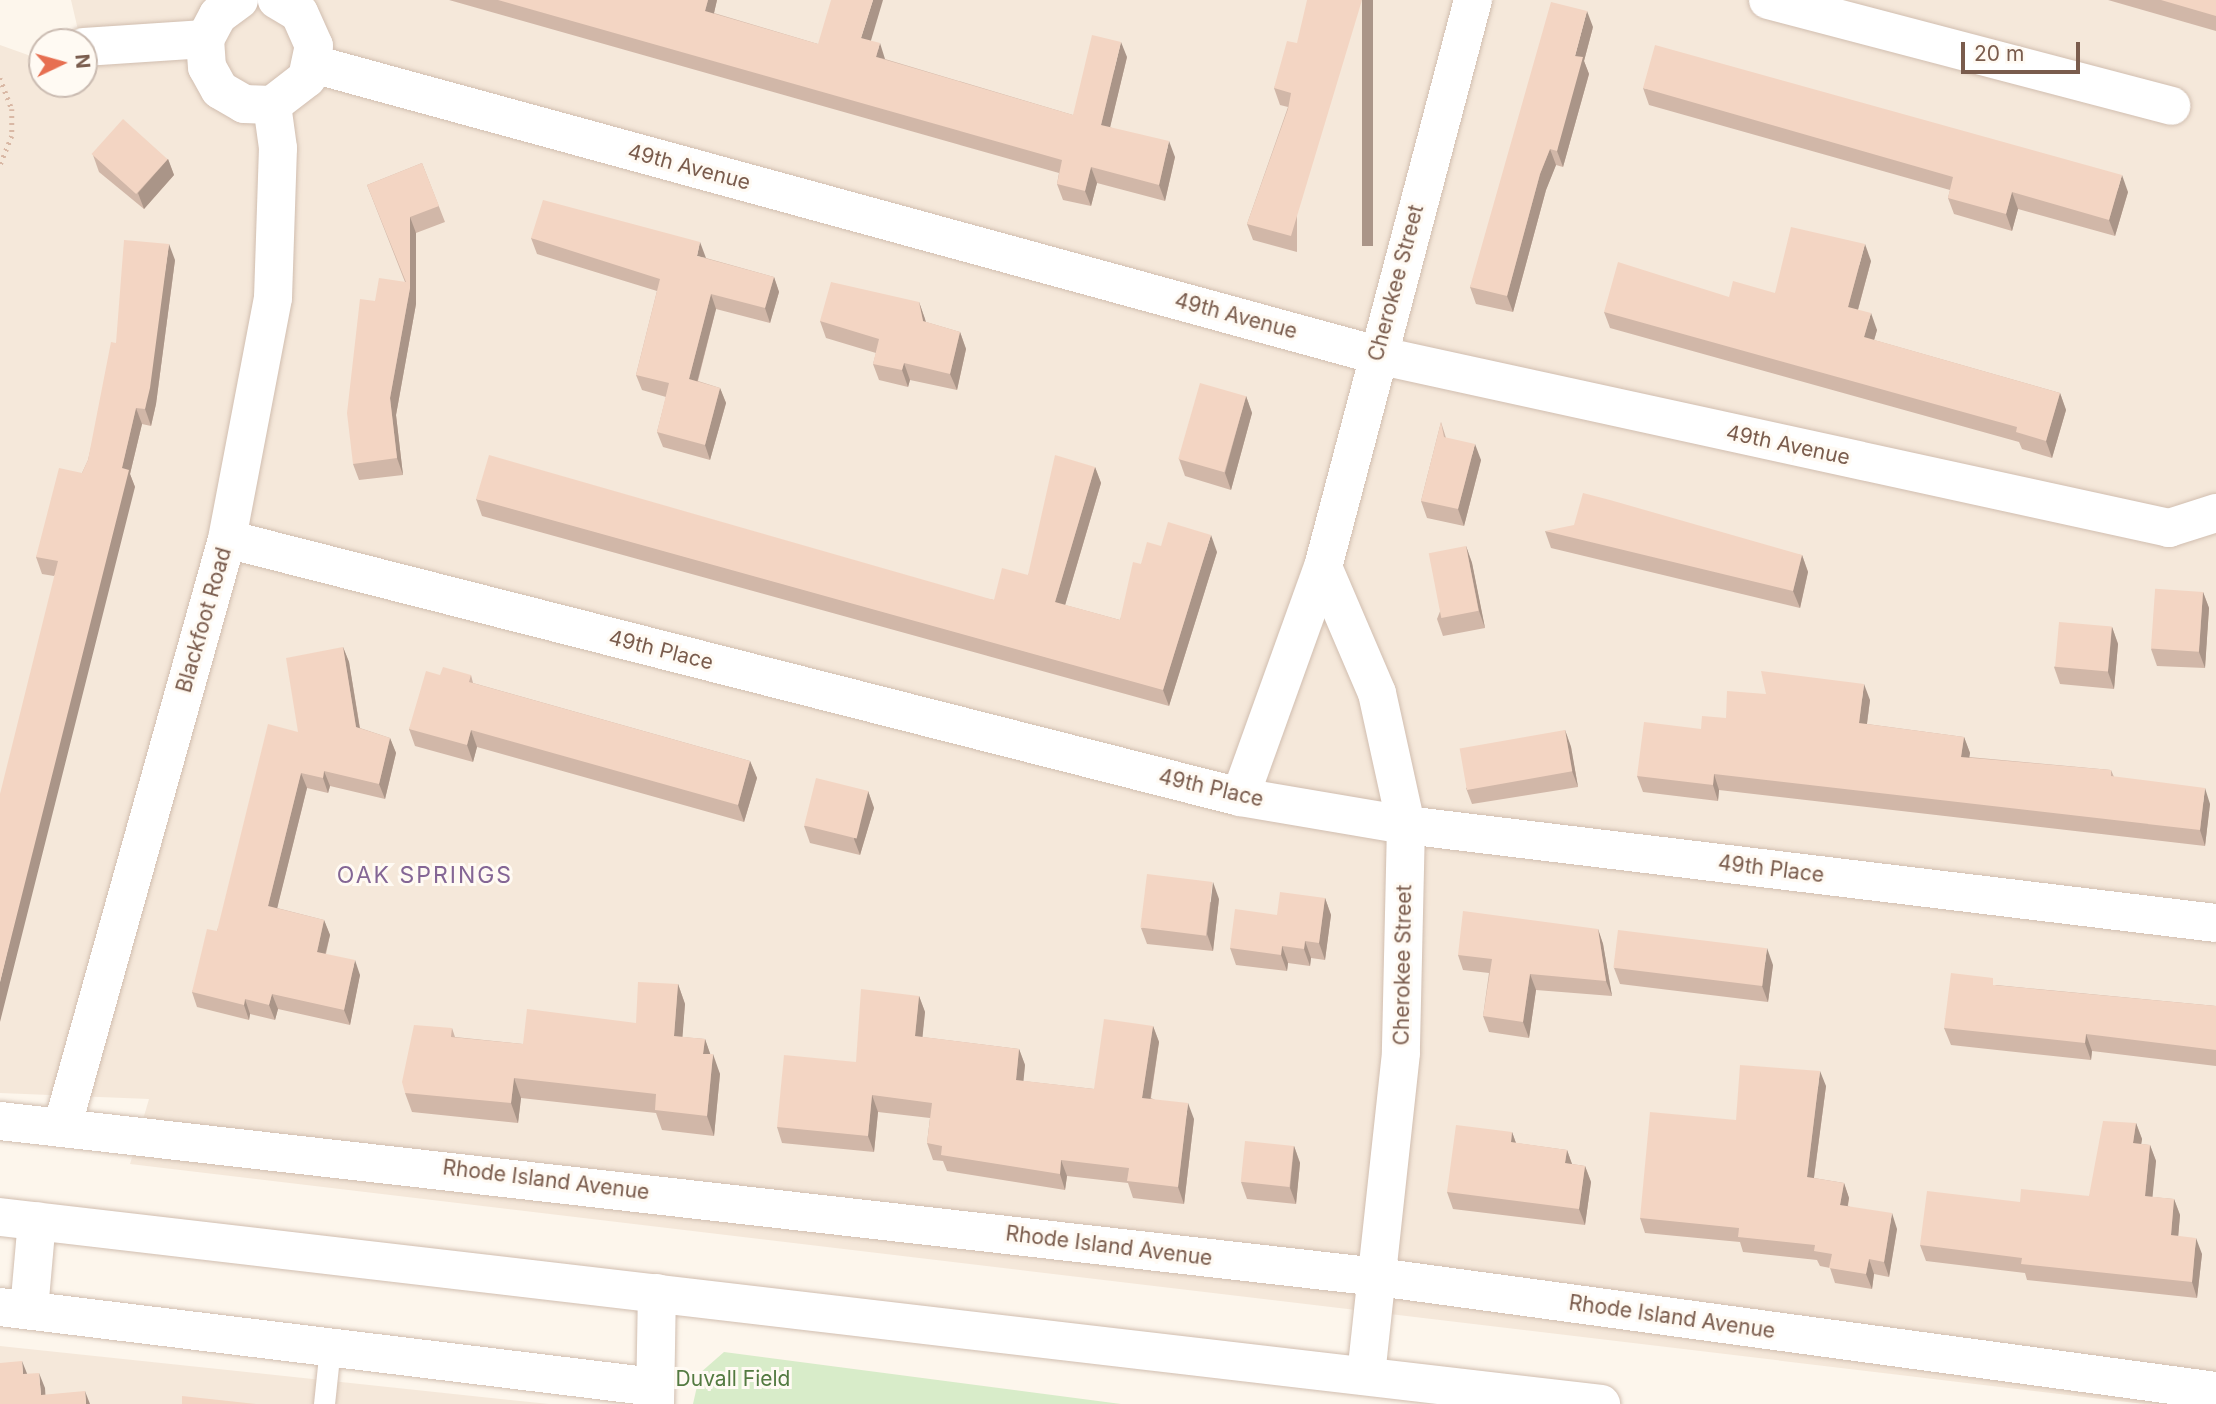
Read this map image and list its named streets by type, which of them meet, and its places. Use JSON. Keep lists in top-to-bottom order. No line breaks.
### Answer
{"streets":{"street":["49th Avenue","Cherokee Street","Blackfoot Road","49th Place","Rhode Island Avenue"]},"crossings":[["49th Avenue","Cherokee Street"],["Cherokee Street","49th Place"],["Cherokee Street","Rhode Island Avenue"],["Blackfoot Road","49th Place"],["Blackfoot Road","Rhode Island Avenue"]],"districts":["OAK SPRINGS"],"parks":["Duvall Field"],"scale_bar":"20 m","north":"right"}
